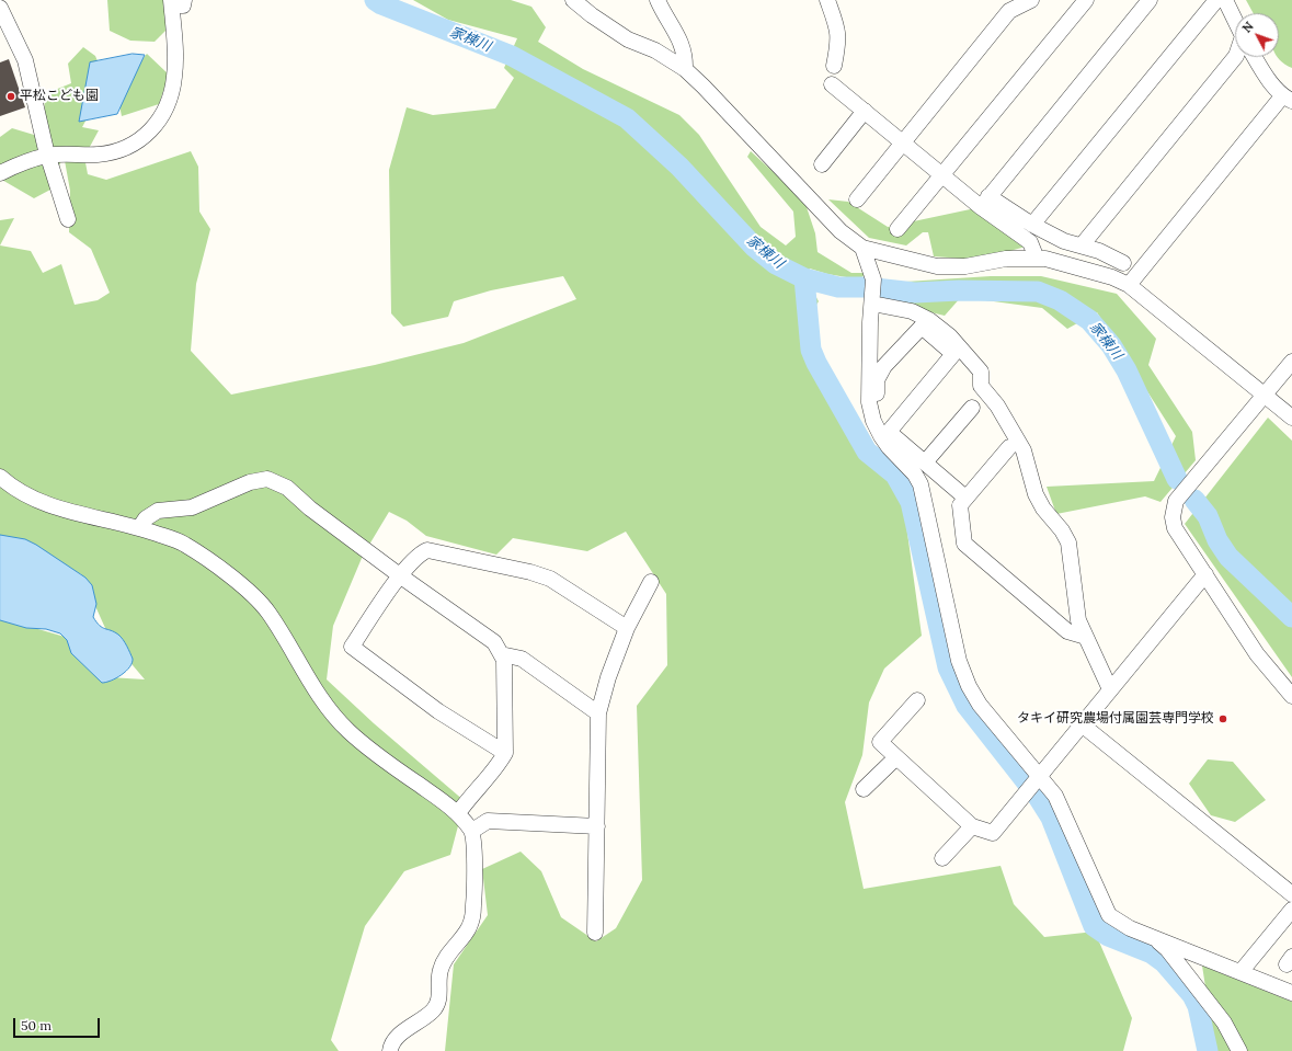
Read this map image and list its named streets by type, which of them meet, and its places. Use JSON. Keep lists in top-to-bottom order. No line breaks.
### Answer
{"water":["家棟川"],"places":["平松こども園","タキイ研究農場付属園芸専門学校"],"scale_bar":"50 m","north":"top left"}
